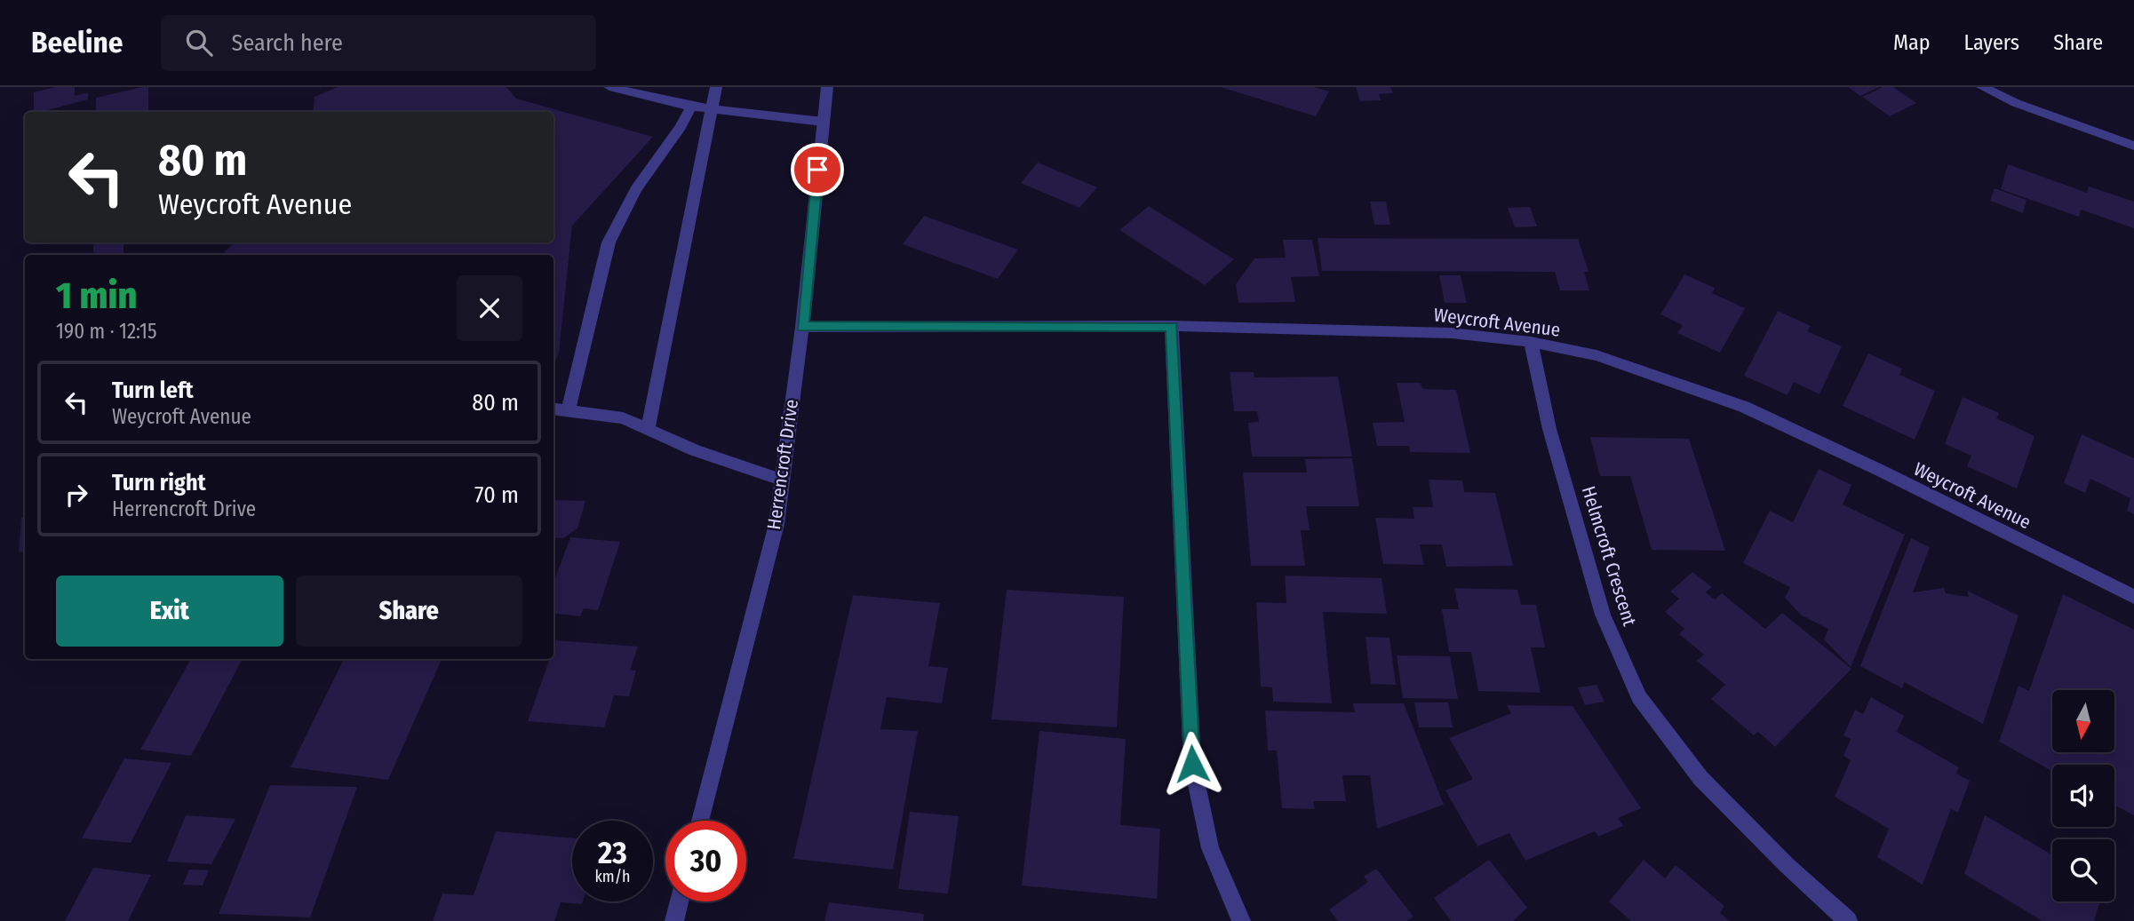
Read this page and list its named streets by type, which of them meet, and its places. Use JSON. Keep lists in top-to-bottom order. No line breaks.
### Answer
{"streets":{"street":["Weycroft Avenue","Herrencroft Drive","Helmcroft Crescent"]},"crossings":[["Weycroft Avenue","Herrencroft Drive"],["Weycroft Avenue","Helmcroft Crescent"]],"north":"bottom","page":{"header":"Beeline","search":"Search here","nav":["Map","Layers","Share"],"turn":["80 m","Weycroft Avenue"],"heading":["1 min","190 m · 12:15"],"list":[{"name":"Turn left","note":"Weycroft Avenue","value":"80 m"},{"name":"Turn right","note":"Herrencroft Drive","value":"70 m"}],"buttons":["Exit","Share"],"speed":"23 km/h","limit":"30"}}
